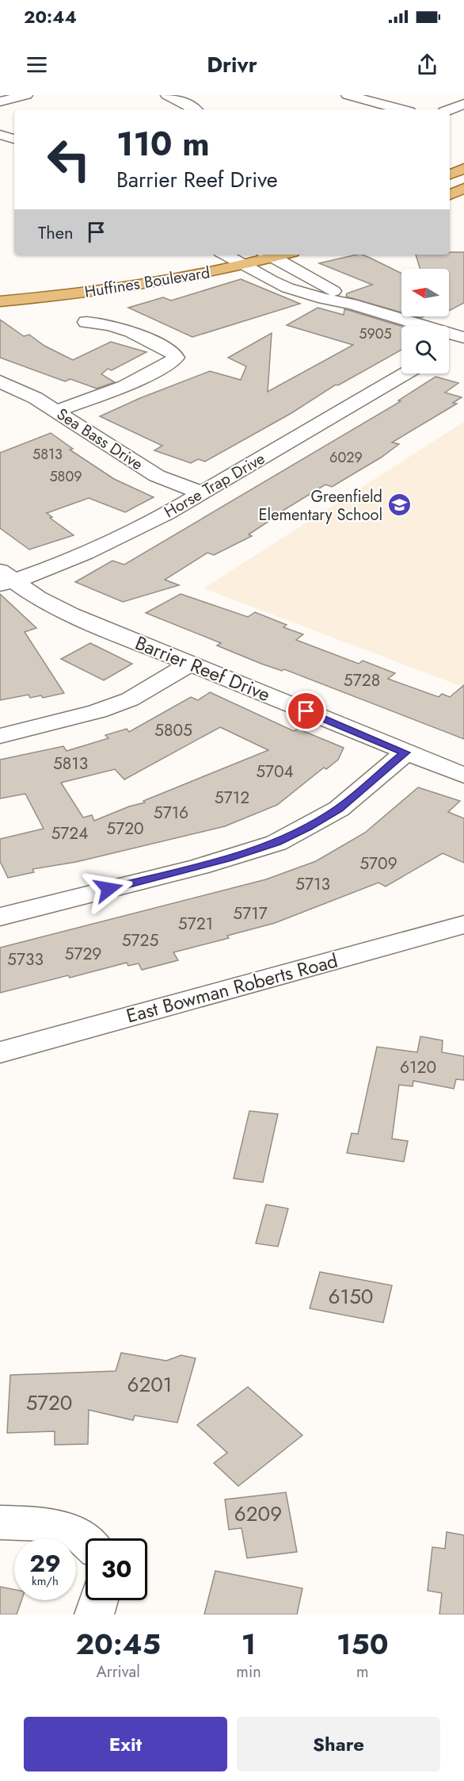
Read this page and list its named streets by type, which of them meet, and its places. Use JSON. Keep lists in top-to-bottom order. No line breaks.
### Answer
{"streets":{"main road":["Huffines Boulevard"],"street":["Sea Bass Drive","Horse Trap Drive","Barrier Reef Drive","East Bowman Roberts Road"]},"crossings":[["Sea Bass Drive","Horse Trap Drive"],["Horse Trap Drive","Barrier Reef Drive"]],"places":{"school or university":["Greenfield Elementary School"]},"house_numbers":["5905","5813","6029","5809","5728","5805","5813","5704","5712","5716","5720","5724","5709","5713","5717","5721","5725","5729","5733","6120","6150","6201","5720","6209"],"north":"left","page":{"status":"20:44","header":"Drivr","turn":["110 m","Barrier Reef Drive"],"then":"Then","speed":"29 km/h","limit":"30","eta":["20:45","Arrival","1","min","150","m"],"buttons":["Exit","Share"]}}
